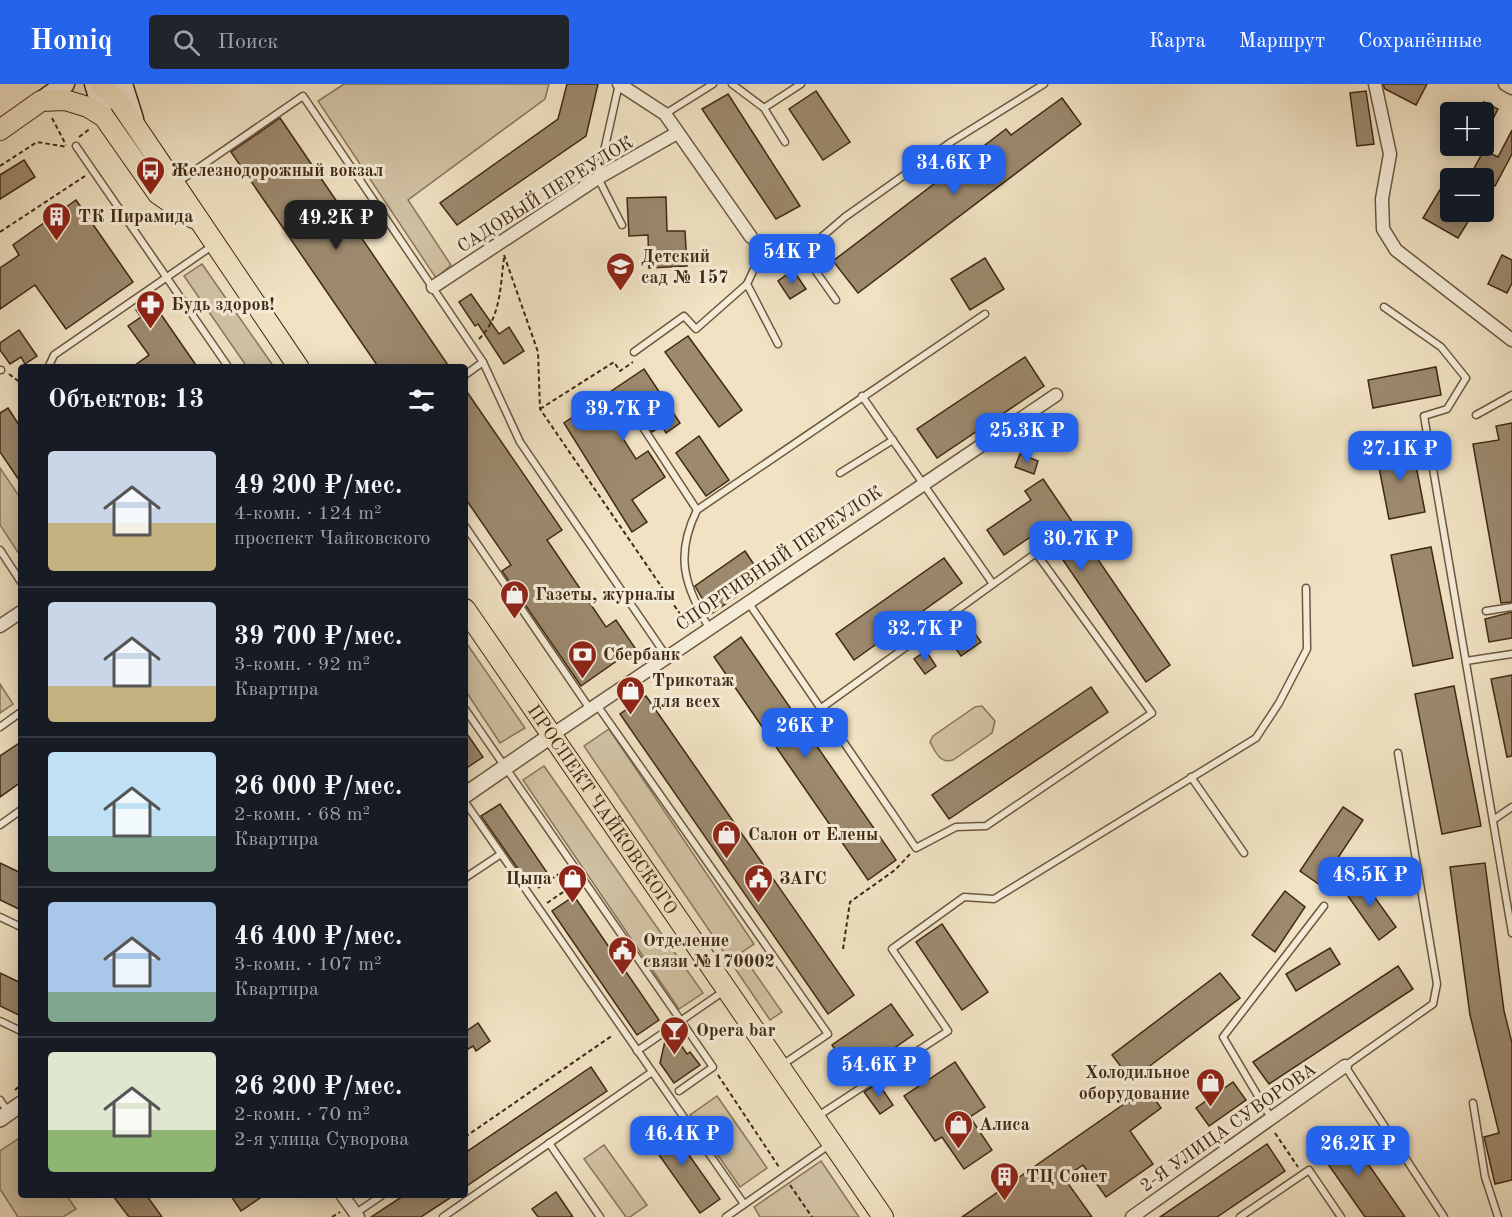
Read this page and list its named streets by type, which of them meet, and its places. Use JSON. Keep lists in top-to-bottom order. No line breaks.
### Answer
{"streets":{"main road":["ПРОСПЕКТ ЧАЙКОВСКОГО"],"street":["САДОВЫЙ ПЕРЕУЛОК","СПОРТИВНЫЙ ПЕРЕУЛОК","2-Я УЛИЦА СУВОРОВА"]},"crossings":[["СПОРТИВНЫЙ ПЕРЕУЛОК","ПРОСПЕКТ ЧАЙКОВСКОГО"]],"places":{"bus stop":["Железнодорожный вокзал"],"building":["ТК Пирамида","ТЦ Сонет"],"school or university":["Детский сад № 157"],"pharmacy":["Будь здоров!"],"shop":["Газеты, журналы","Трикотаж для всех","Салон от Елены","Цыпа","Холодильное оборудование","Алиса"],"bank":["Сбербанк"],"public building":["ЗАГС","Отделение связи №170002"],"bar":["Opera bar"]},"page":{"header":"Homiq","search":"Поиск","nav":["Карта","Маршрут","Сохранённые"],"map_buttons":["+","−"],"price":["34.6K ₽","49.2K ₽","54K ₽","39.7K ₽","25.3K ₽","27.1K ₽","30.7K ₽","32.7K ₽","26K ₽","48.5K ₽","54.6K ₽","46.4K ₽","26.2K ₽"],"heading":"Объектов: 13","list":[{"name":"49 200 ₽/мес.","note":"4-комн. · 124 m² · проспект Чайковского"},{"name":"39 700 ₽/мес.","note":"3-комн. · 92 m² · Квартира"},{"name":"26 000 ₽/мес.","note":"2-комн. · 68 m² · Квартира"},{"name":"46 400 ₽/мес.","note":"3-комн. · 107 m² · Квартира"},{"name":"26 200 ₽/мес.","note":"2-комн. · 70 m² · 2-я улица Суворова"}]}}
